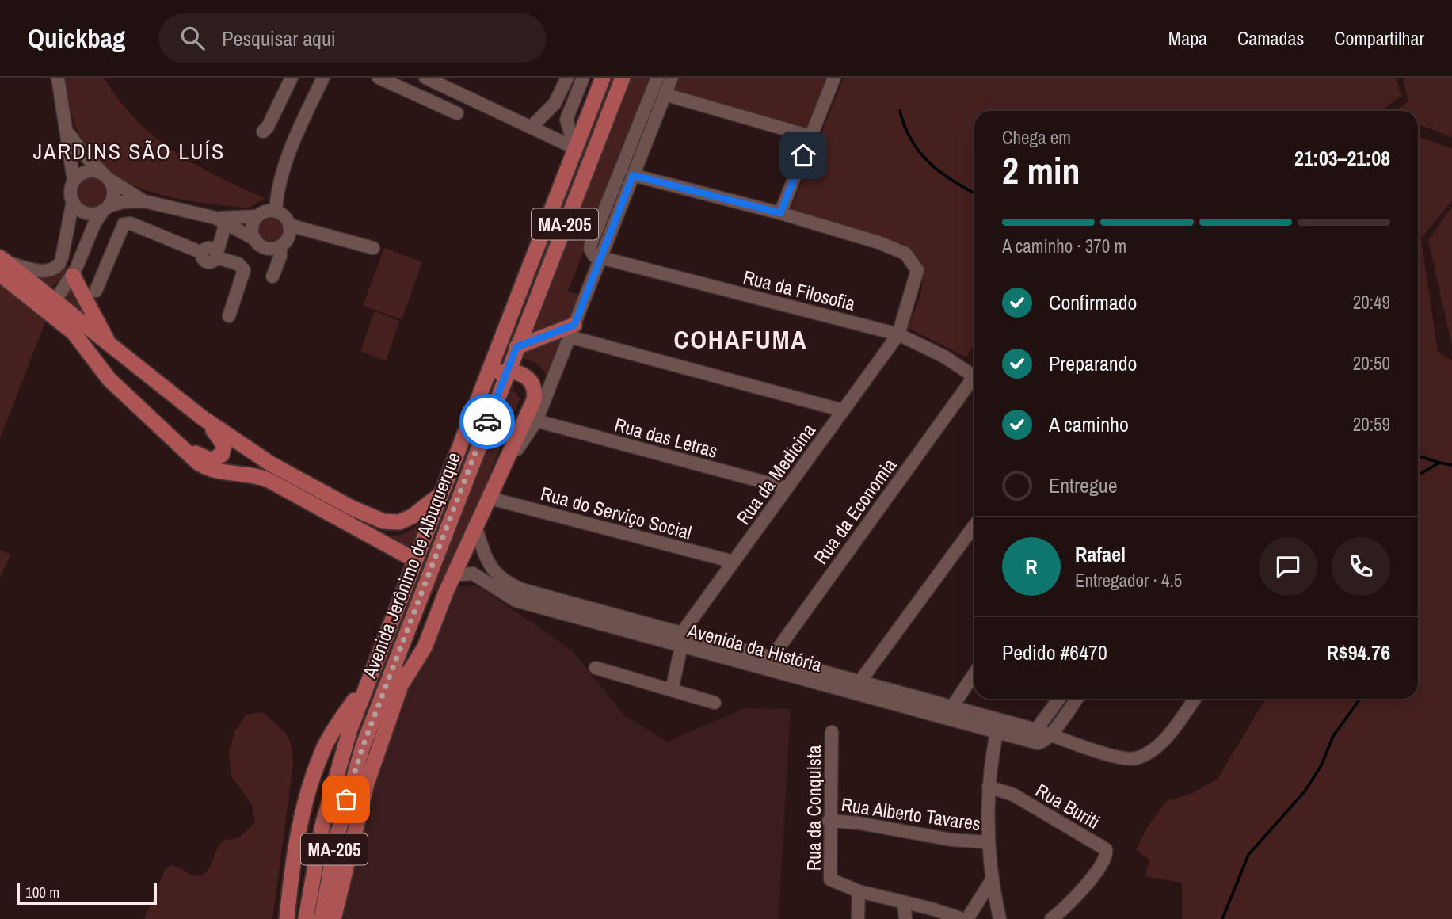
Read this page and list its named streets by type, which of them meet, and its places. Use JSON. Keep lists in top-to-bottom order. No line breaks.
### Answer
{"streets":{"main road":["MA-205","Avenida Jerônimo de Albuquerque"],"street":["Rua da Filosofia","Rua das Letras","Rua da Medicina","Rua da Economia","Rua do Serviço Social","Avenida da História","Rua Buriti","Rua da Conquista","Rua Alberto Tavares"]},"crossings":[["MA-205","Avenida Jerônimo de Albuquerque"],["Rua da Filosofia","Rua da Medicina"],["Rua das Letras","Rua da Medicina"],["Rua da Medicina","Rua do Serviço Social"],["Rua da Medicina","Avenida da História"],["Rua da Economia","Avenida da História"],["Rua da Conquista","Rua Alberto Tavares"]],"districts":["JARDINS SÃO LUÍS","COHAFUMA"],"scale_bar":"100 m","page":{"header":"Quickbag","search":"Pesquisar aqui","nav":["Mapa","Camadas","Compartilhar"],"heading":["2 min","Chega em","21:03–21:08"],"panel":["Rafael","Entregador · 4.5","Pedido #6470","R$94.76"],"bar":"A caminho · 370 m","list":[["Confirmado","20:49"],["Preparando","20:50"],["A caminho","20:59"],"Entregue"],"round":"R","scale":"100 m"}}
